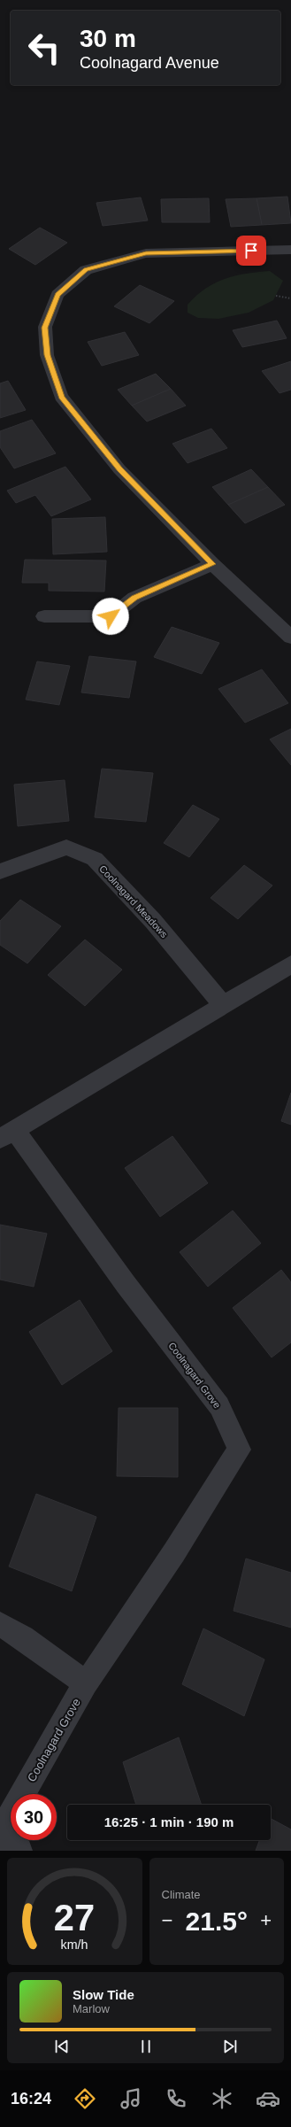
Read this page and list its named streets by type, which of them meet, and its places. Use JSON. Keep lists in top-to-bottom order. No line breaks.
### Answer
{"streets":{"street":["Coolnagard Meadows","Coolnagard Grove"]},"page":{"turn":["30 m","Coolnagard Avenue"],"limit":"30","trip":"16:25 · 1 min · 190 m","tile":"Climate","heat":["−","21.5°","+"],"song":["Slow Tide","Marlow"],"tabs":"16:24","gauge":["27","km/h"]}}
